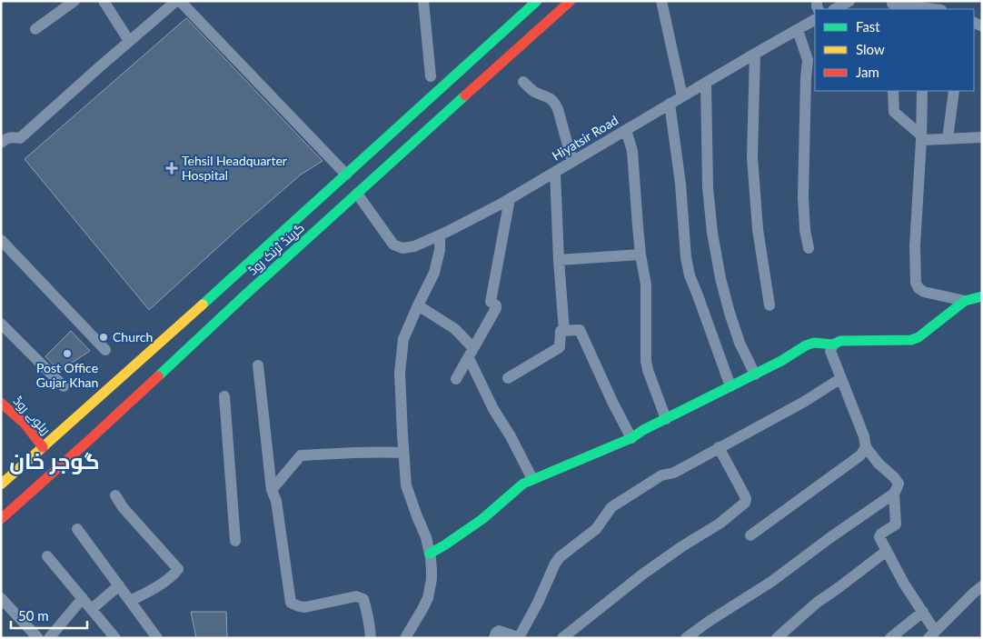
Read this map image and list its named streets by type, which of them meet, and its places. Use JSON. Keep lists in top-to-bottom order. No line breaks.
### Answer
{"streets":{"main road":["گرینڈ ٹرنک روڈ","ریلوے روڈ"],"street":["Hiyatsir Road"]},"crossings":[["Hiyatsir Road","گرینڈ ٹرنک روڈ"],["گرینڈ ٹرنک روڈ","ریلوے روڈ"]],"districts":["گوجر خان"],"places":{"health":["Tehsil Headquarter Hospital"],"other":["Church","Post Office Gujar Khan"]},"legend":["Fast","Slow","Jam"],"scale_bar":"50 m"}
